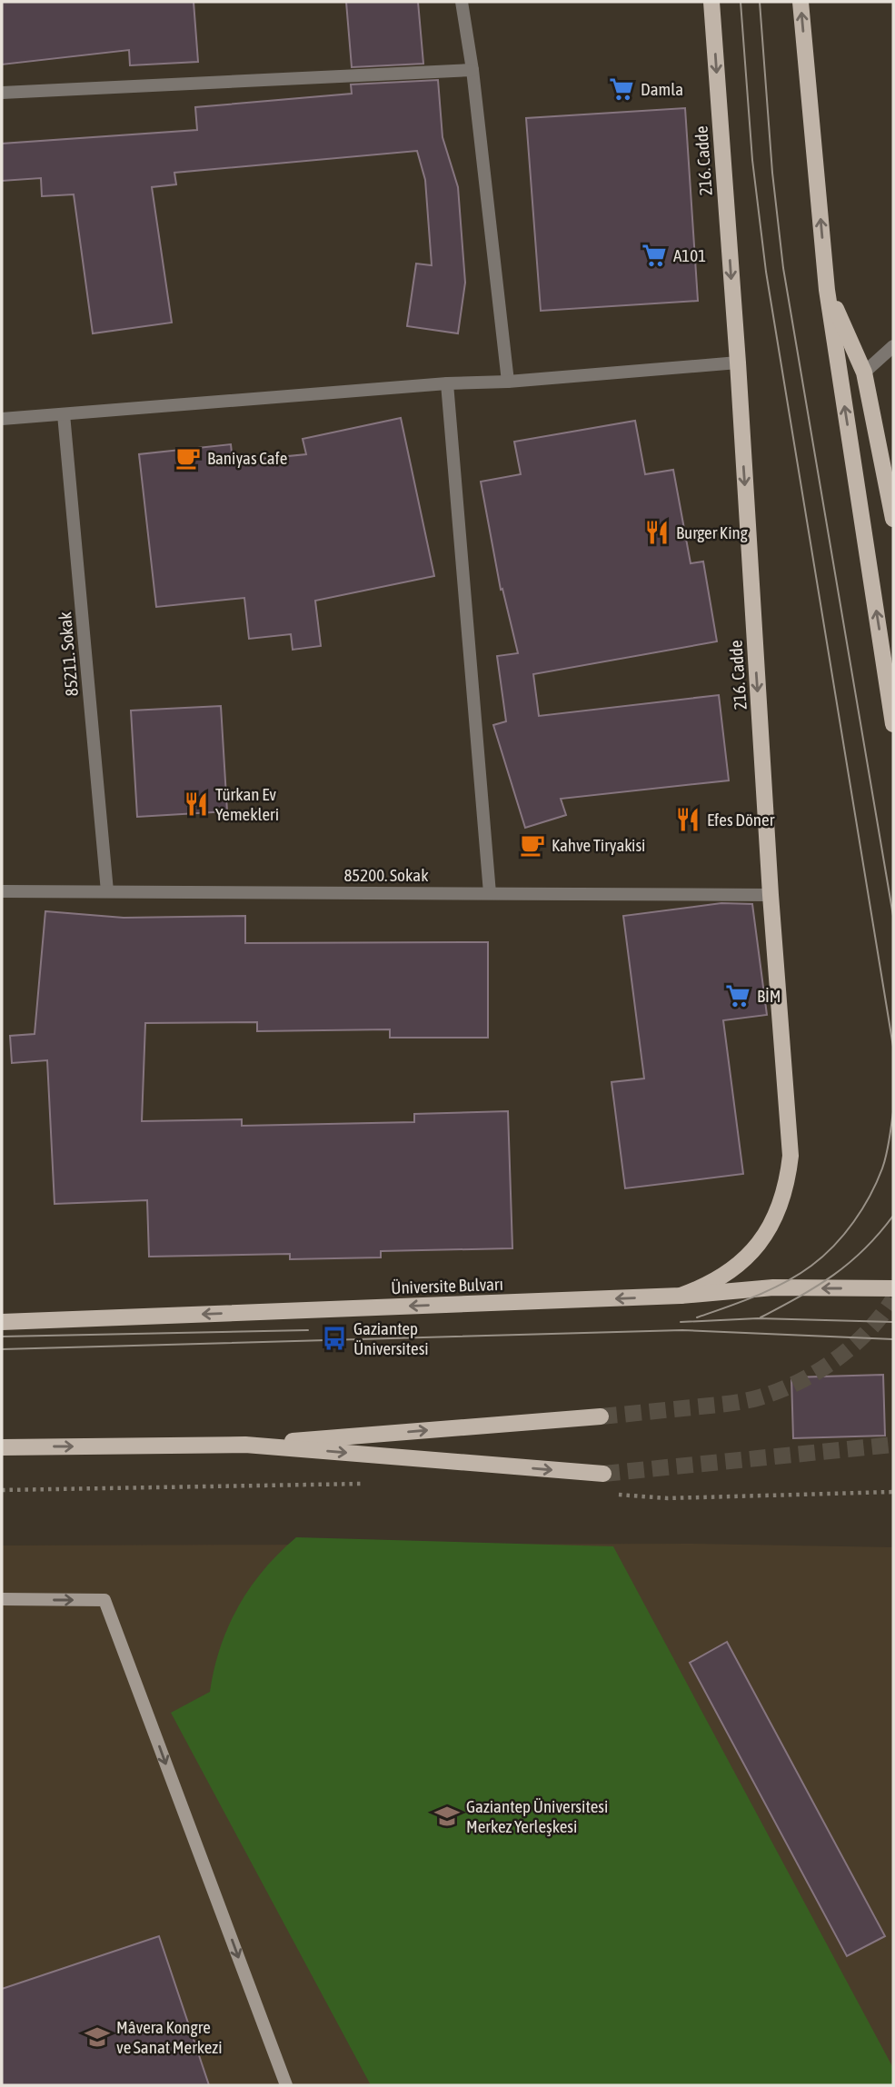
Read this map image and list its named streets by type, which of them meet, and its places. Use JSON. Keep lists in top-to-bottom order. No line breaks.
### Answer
{"streets":{"main road":["216. Cadde","Üniversite Bulvarı"],"street":["85211. Sokak","85200. Sokak"]},"crossings":[["216. Cadde","85200. Sokak"],["216. Cadde","Üniversite Bulvarı"],["85211. Sokak","85200. Sokak"]],"places":{"supermarket":["Damla","A101","BİM"],"cafe":["Baniyas Cafe","Kahve Tiryakisi"],"restaurant":["Burger King","Türkan Ev Yemekleri","Efes Döner"],"bus stop":["Gaziantep Üniversitesi"],"school or university":["Gaziantep Üniversitesi Merkez Yerleşkesi","Mâvera Kongre ve Sanat Merkezi"]}}
